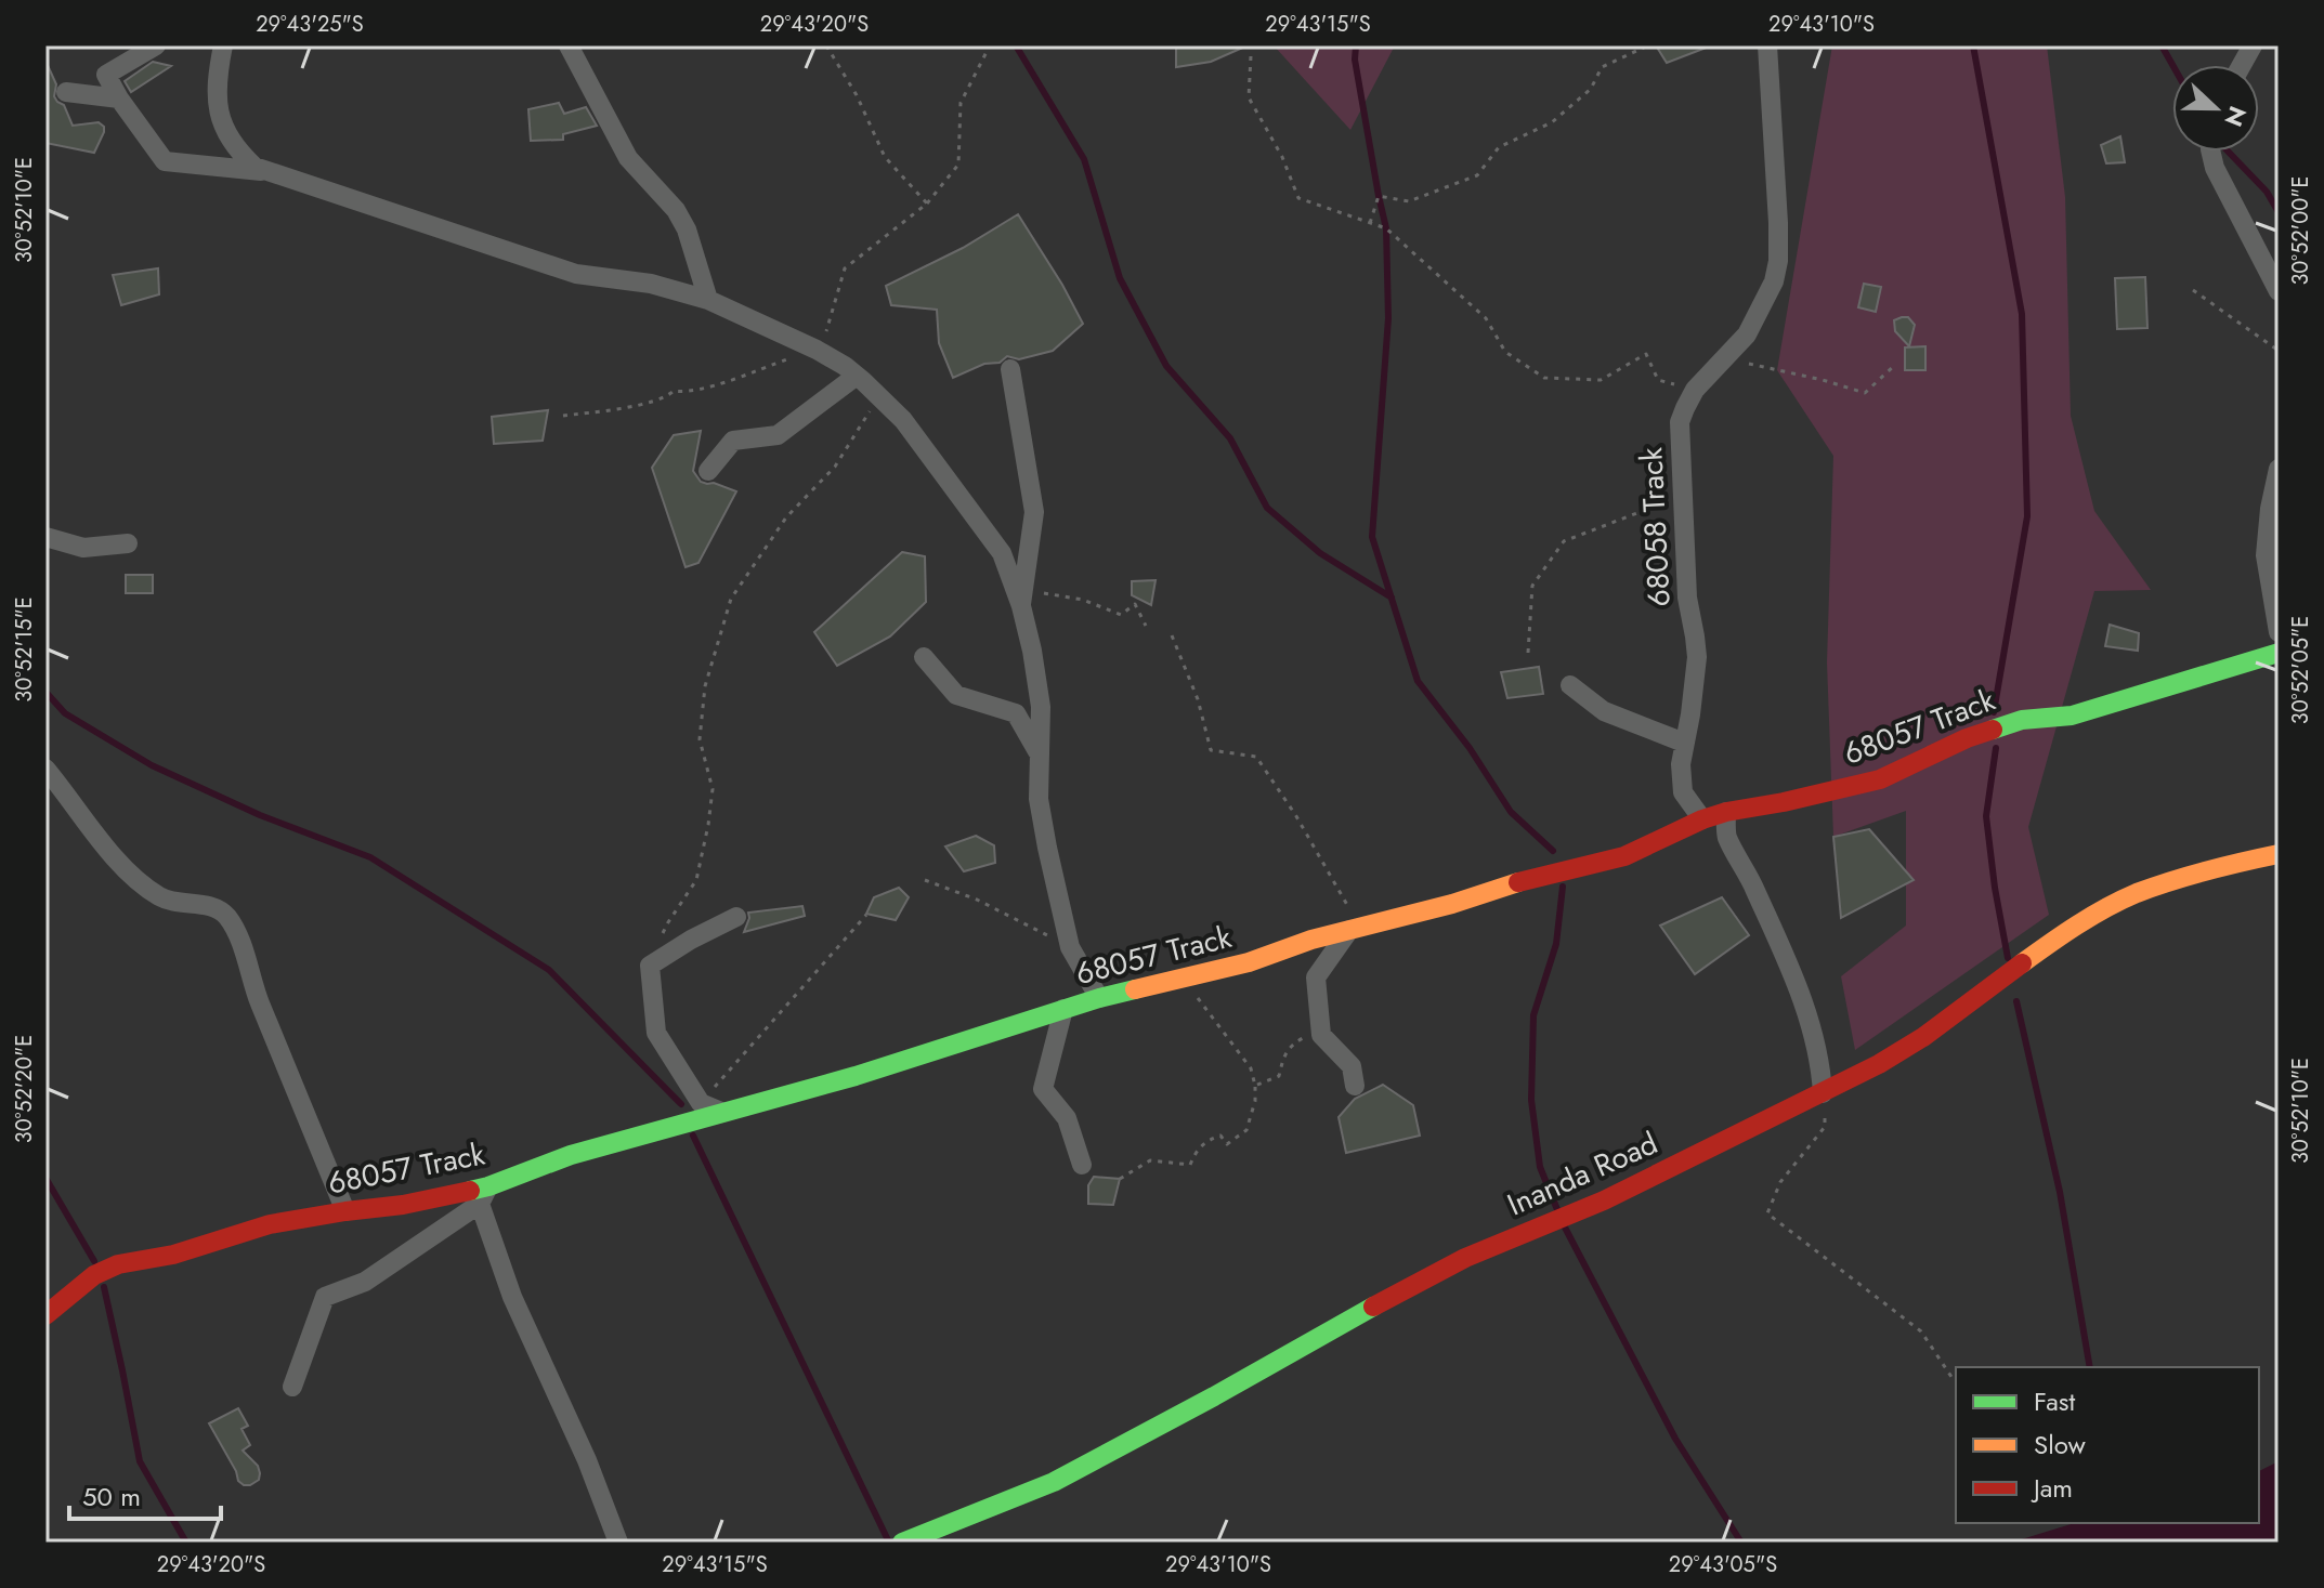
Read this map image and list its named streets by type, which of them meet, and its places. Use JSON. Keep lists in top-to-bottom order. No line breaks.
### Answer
{"streets":{"street":["68058 Track","68057 Track","Inanda Road"]},"crossings":[["68058 Track","68057 Track"]],"legend":["Fast","Slow","Jam"],"scale_bar":"50 m","north":"right","coordinates":["29°43'25\"S","29°43'20\"S","29°43'15\"S","29°43'10\"S","30°52'10\"E","30°52'00\"E","30°52'15\"E","30°52'05\"E","30°52'20\"E","29°43'05\"S"]}
